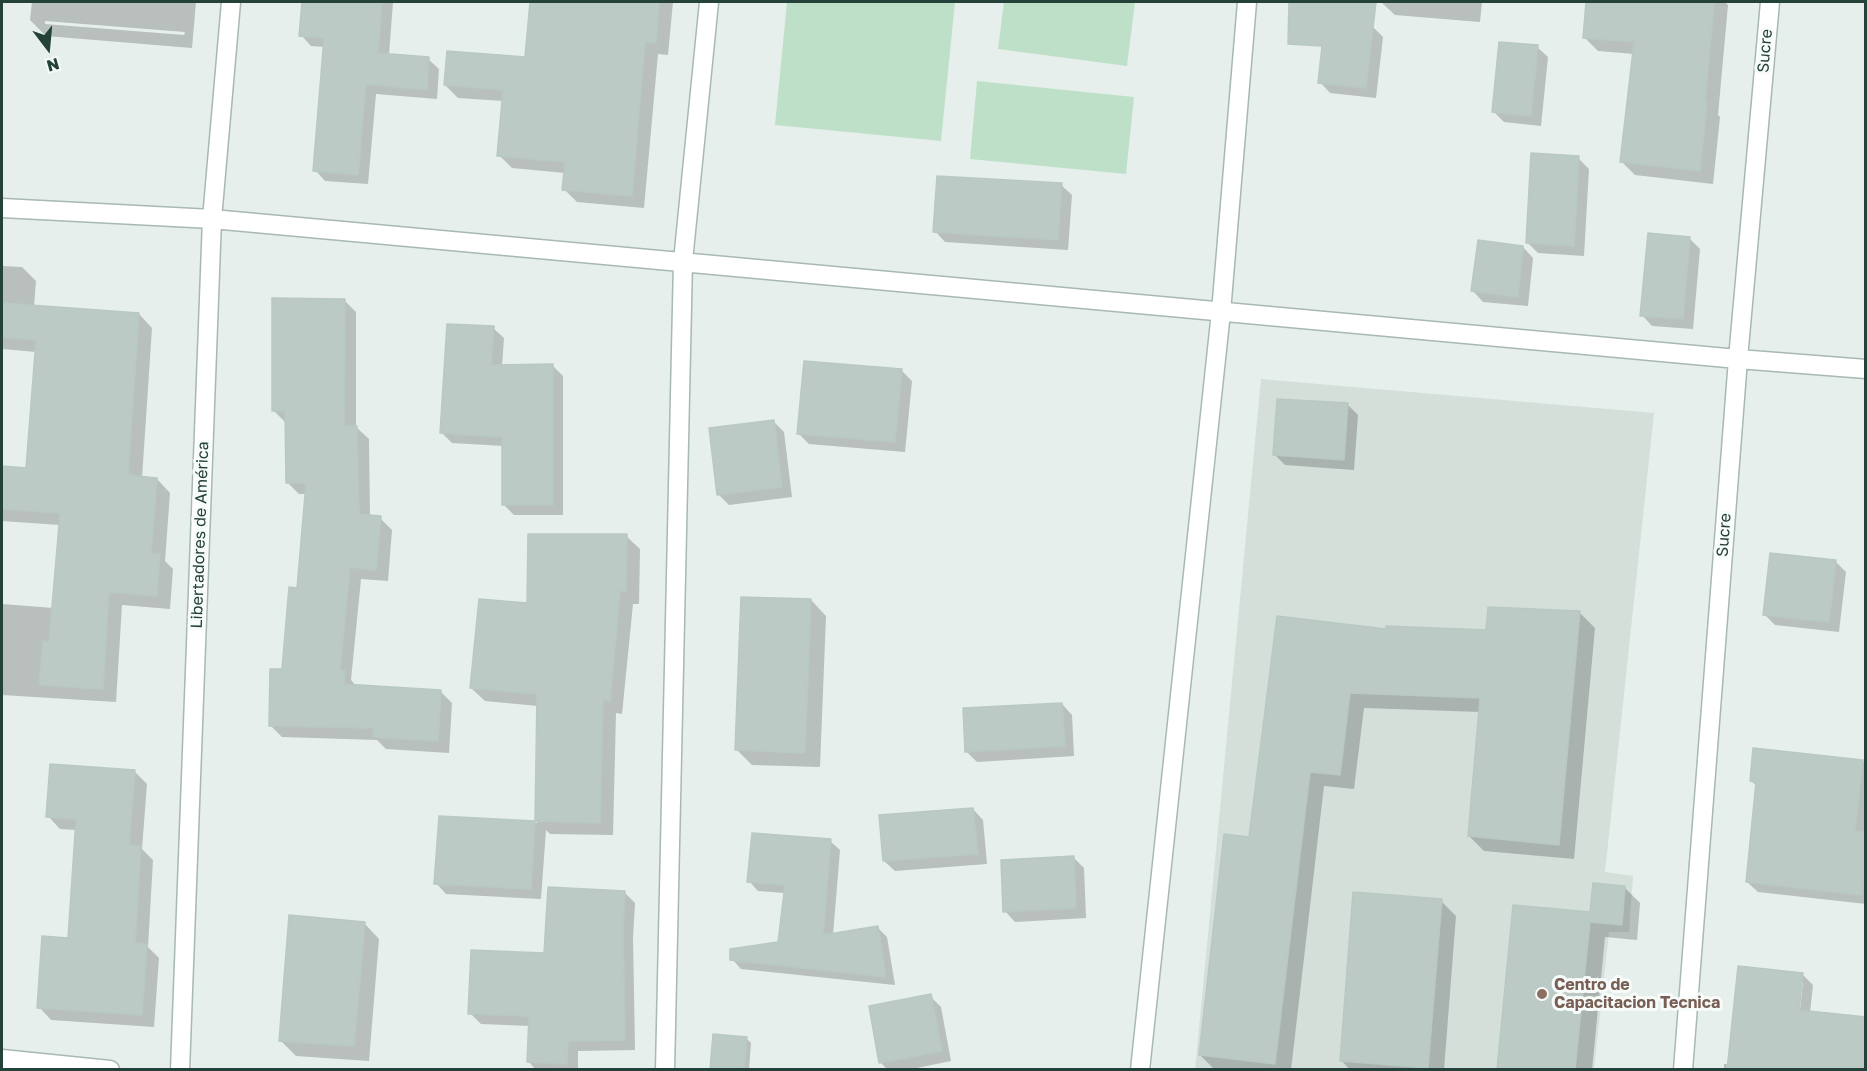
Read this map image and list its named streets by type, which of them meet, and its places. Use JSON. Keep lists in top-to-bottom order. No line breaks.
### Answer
{"streets":{"street":["Sucre","Libertadores de América"]},"places":["Centro de Capacitacion Tecnica"],"north":"bottom"}
